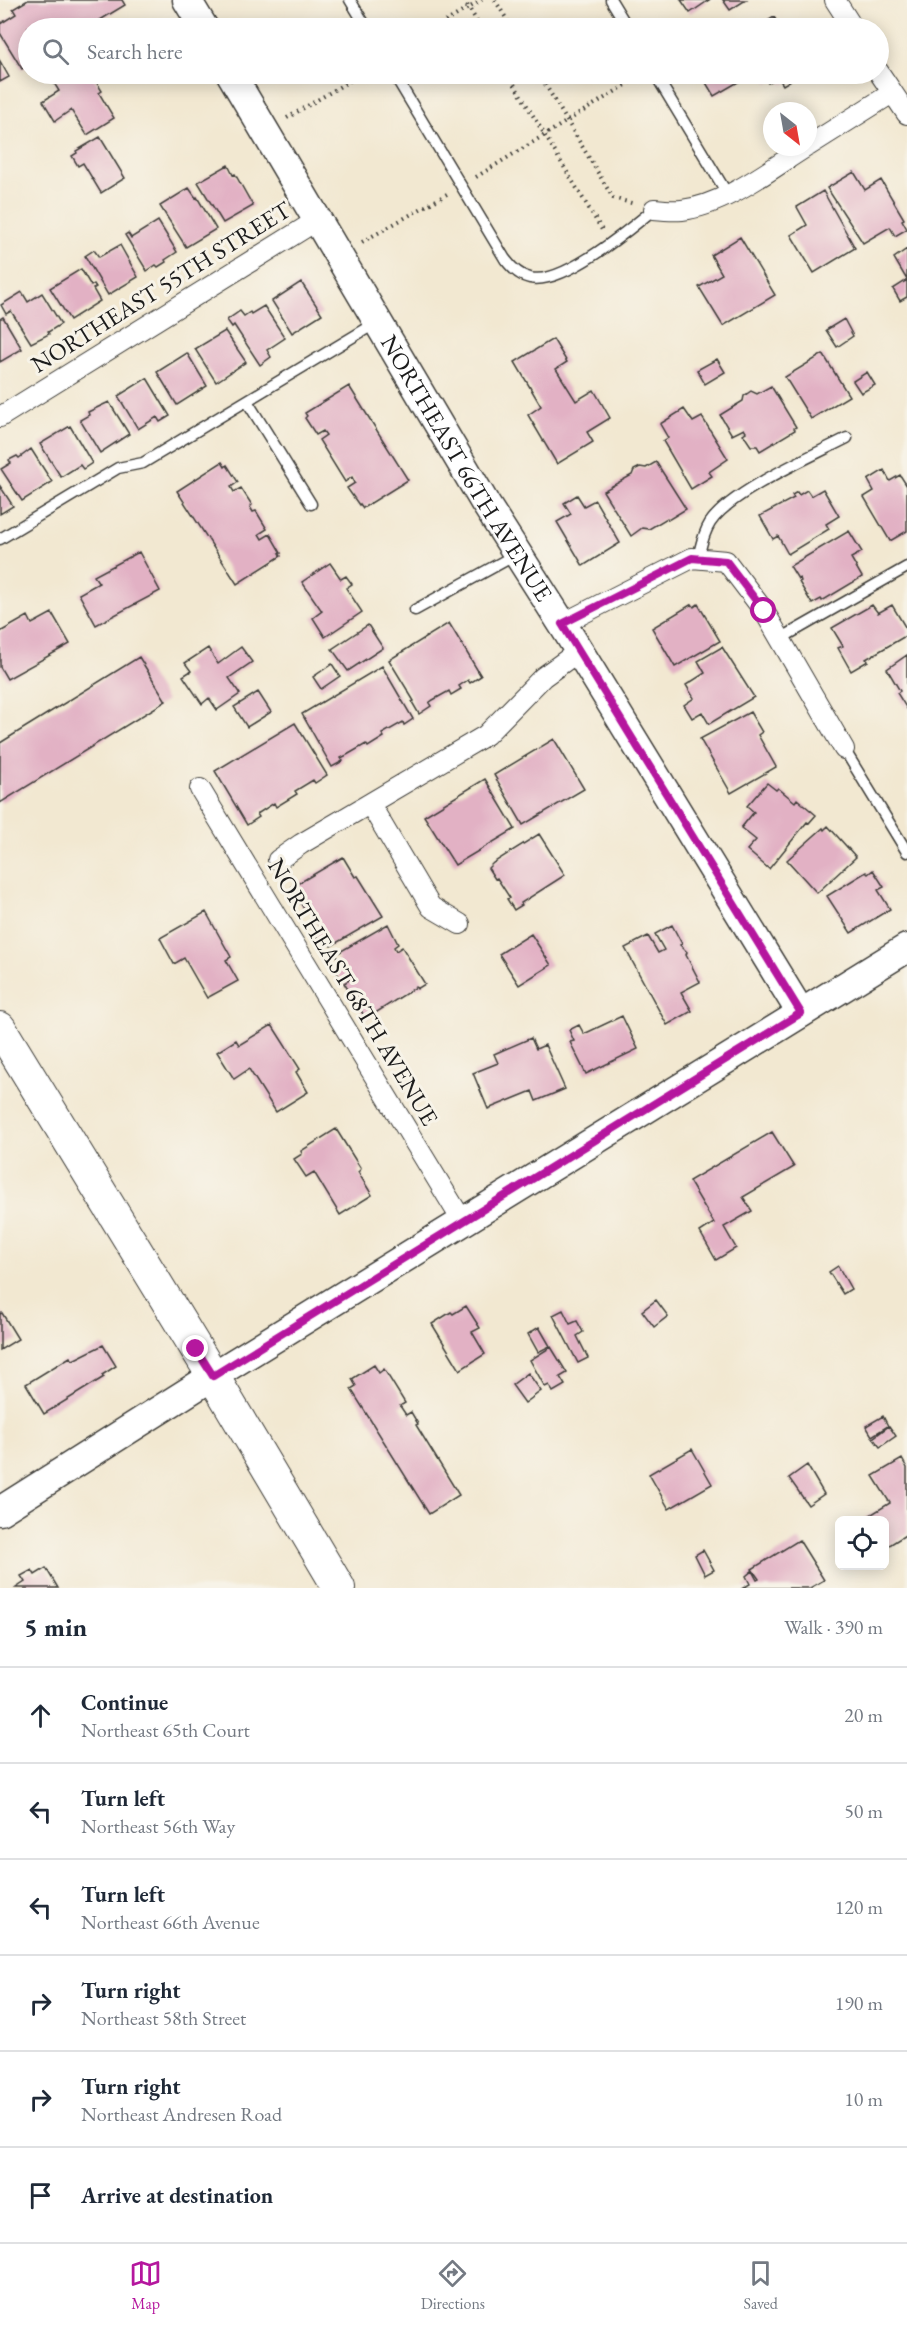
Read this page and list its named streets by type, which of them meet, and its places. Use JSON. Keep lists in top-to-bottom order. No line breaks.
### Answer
{"streets":{"street":["NORTHEAST 55TH STREET","NORTHEAST 66TH AVENUE","NORTHEAST 68TH AVENUE"]},"crossings":[["NORTHEAST 55TH STREET","NORTHEAST 66TH AVENUE"]],"north":"bottom right","page":{"search":"Search here","heading":["5 min","Walk · 390 m"],"list":[["Continue","Northeast 65th Court","20 m"],["Turn left","Northeast 56th Way","50 m"],["Turn left","Northeast 66th Avenue","120 m"],["Turn right","Northeast 58th Street","190 m"],["Turn right","Northeast Andresen Road","10 m"],"Arrive at destination"],"nav":["Map","Directions","Saved"]}}
